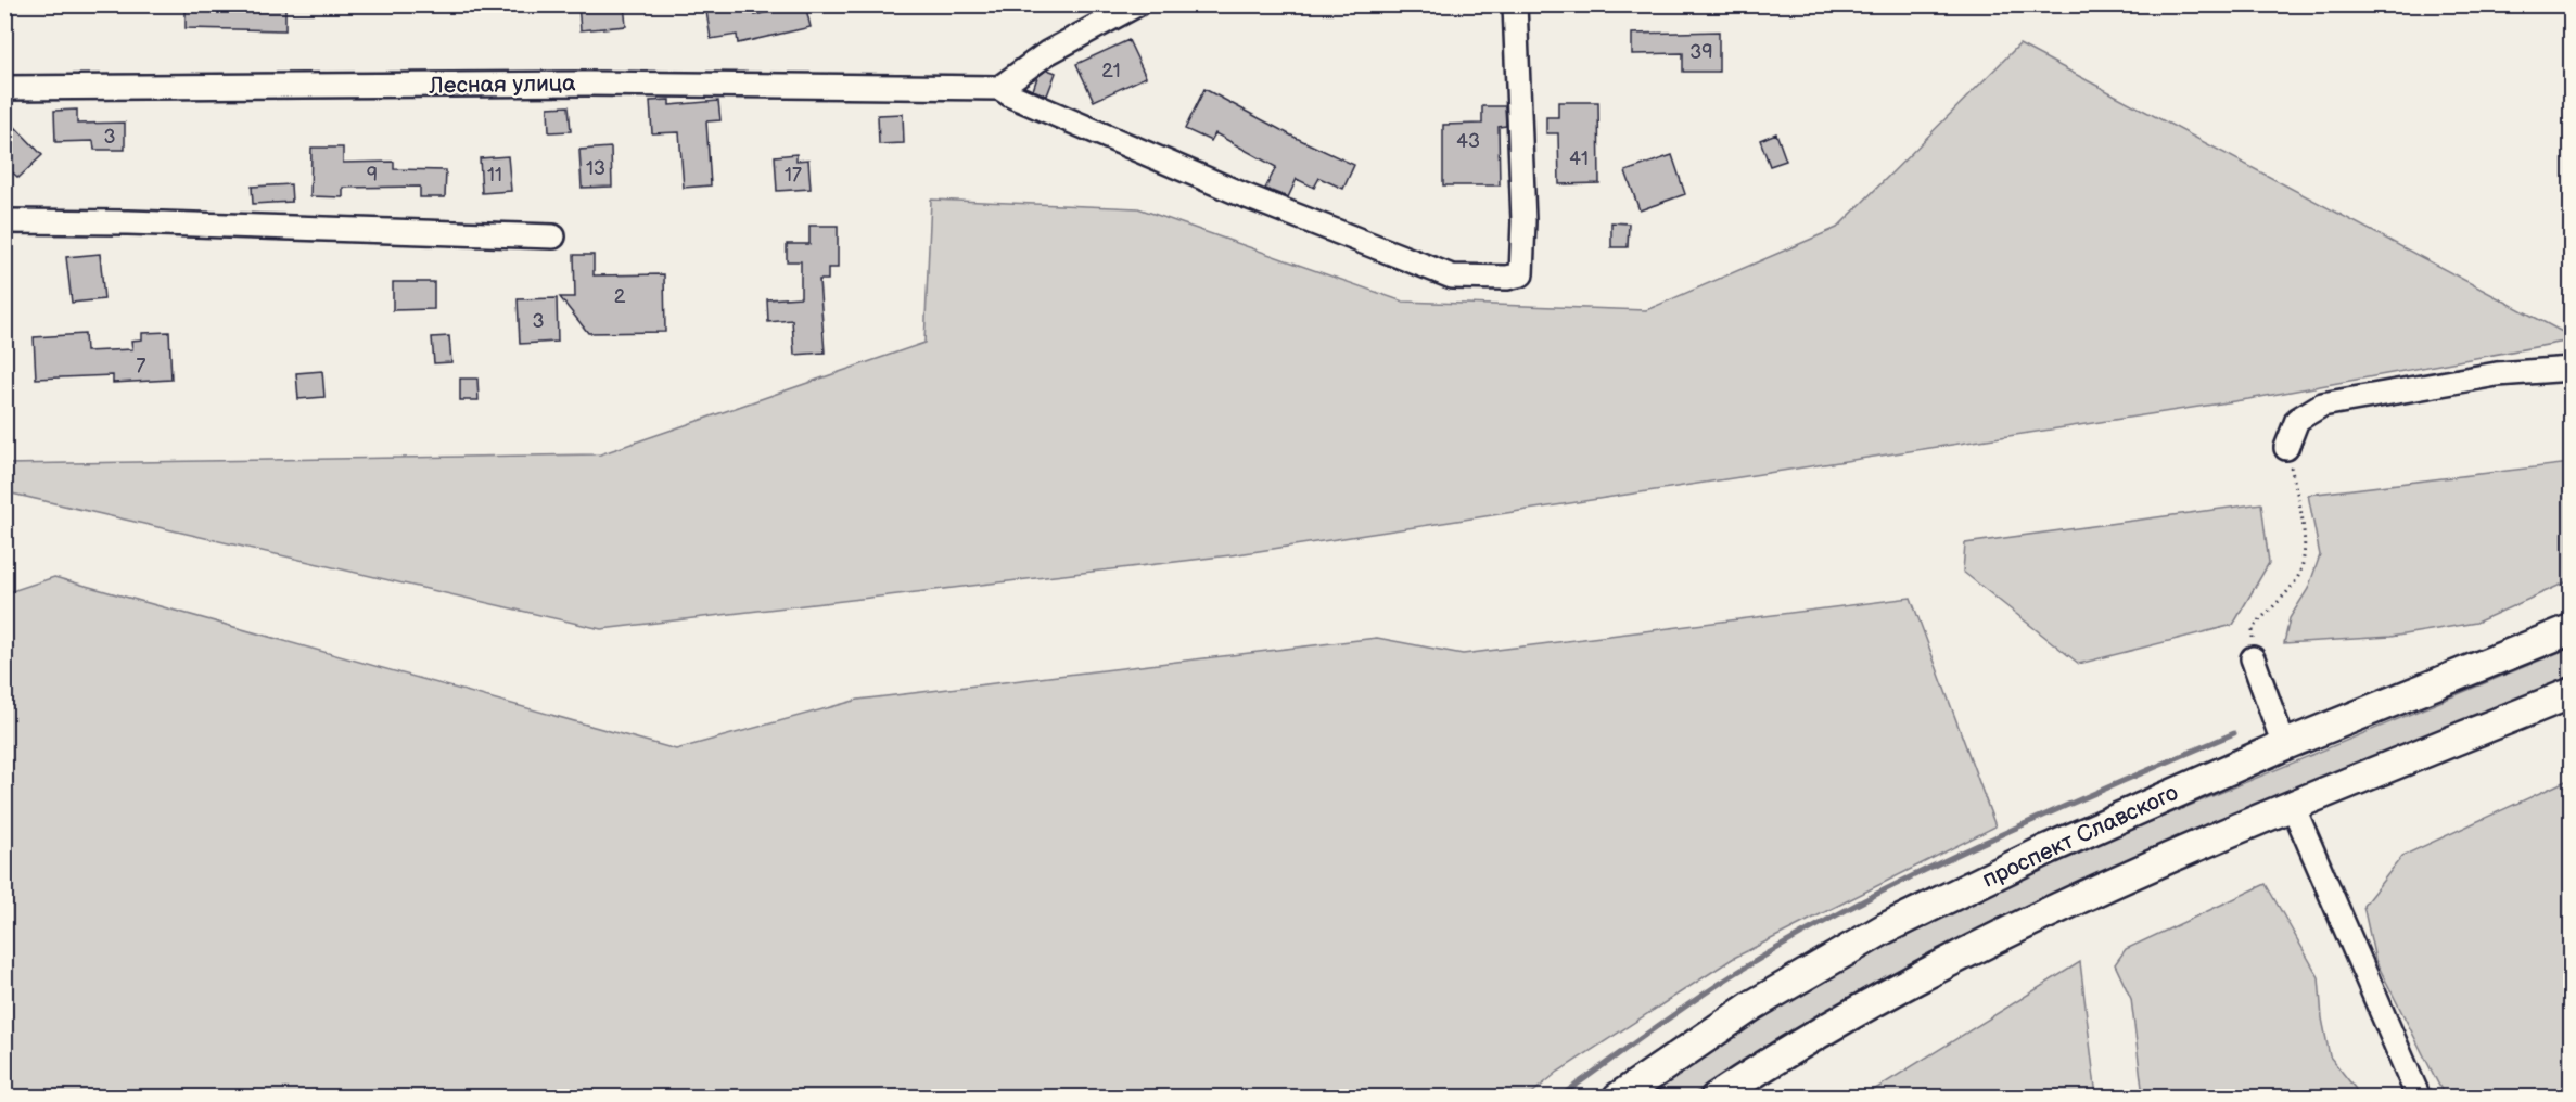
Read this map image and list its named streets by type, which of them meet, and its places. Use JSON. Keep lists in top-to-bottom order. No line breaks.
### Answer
{"streets":{"main road":["проспект Славского"],"street":["Лесная улица"]},"house_numbers":["39","21","3","43","41","13","9","11","17","2","3","7"]}
